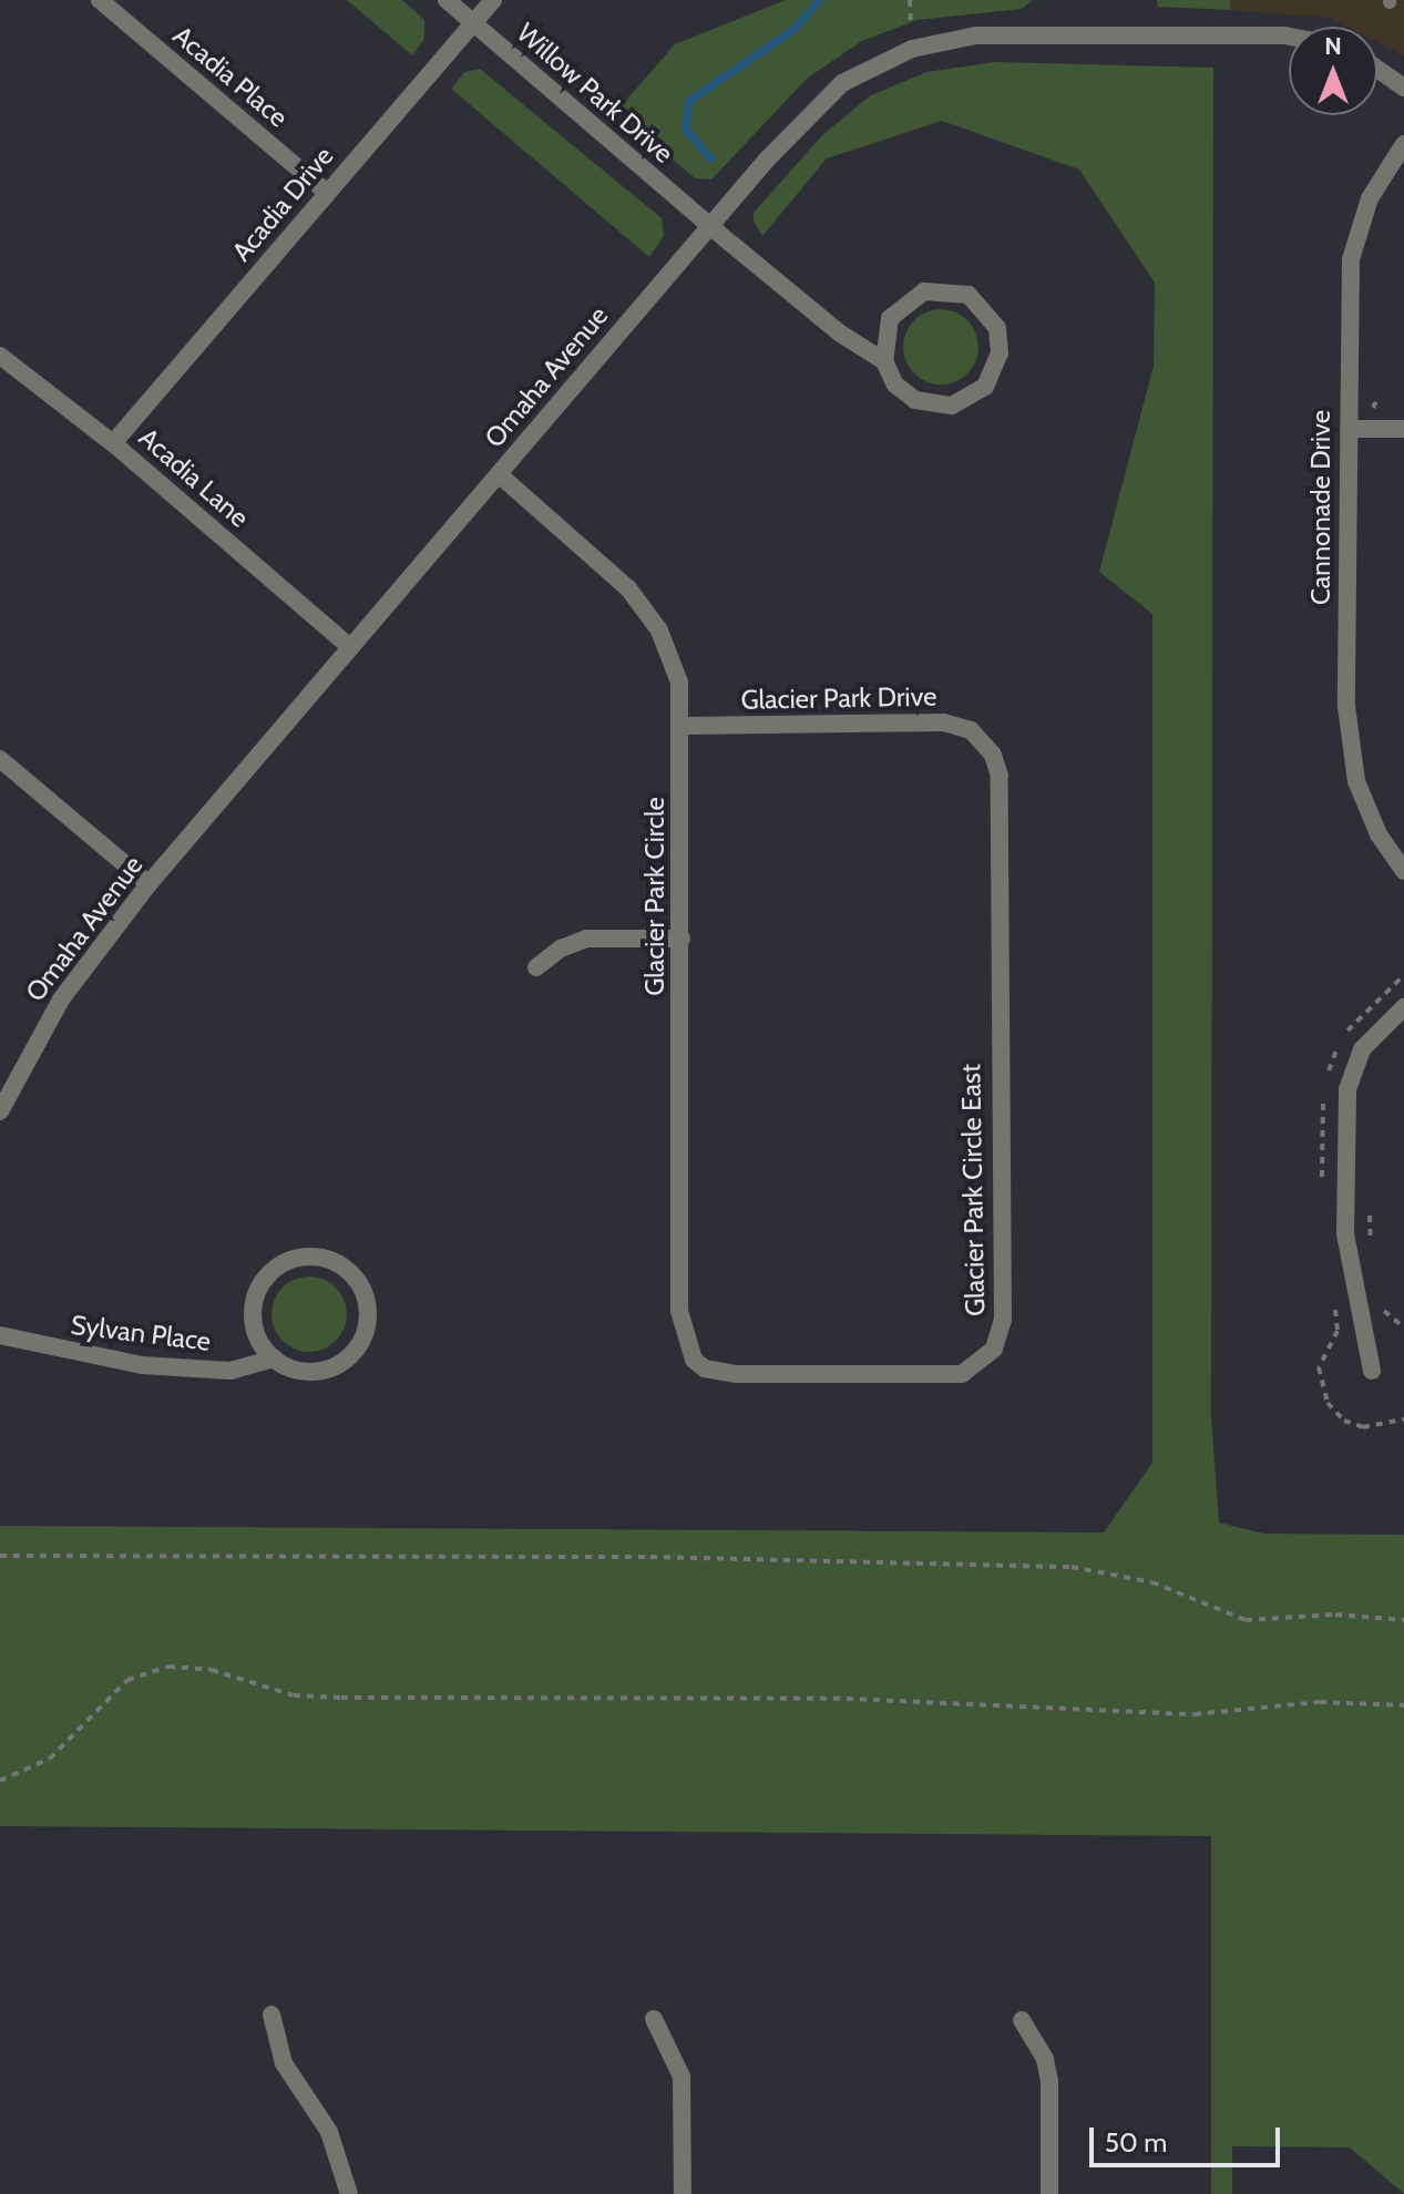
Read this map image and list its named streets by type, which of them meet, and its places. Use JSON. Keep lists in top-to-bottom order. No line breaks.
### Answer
{"streets":{"street":["Acadia Place","Willow Park Drive","Acadia Drive","Omaha Avenue","Acadia Lane","Cannonade Drive","Glacier Park Drive","Glacier Park Circle","Glacier Park Circle East","Sylvan Place"]},"crossings":[["Acadia Place","Acadia Drive"],["Willow Park Drive","Acadia Drive"],["Willow Park Drive","Omaha Avenue"],["Acadia Drive","Acadia Lane"],["Omaha Avenue","Acadia Lane"],["Omaha Avenue","Glacier Park Circle"],["Glacier Park Drive","Glacier Park Circle"],["Glacier Park Drive","Glacier Park Circle East"],["Glacier Park Circle","Glacier Park Circle East"]],"scale_bar":"50 m","north":"top"}
